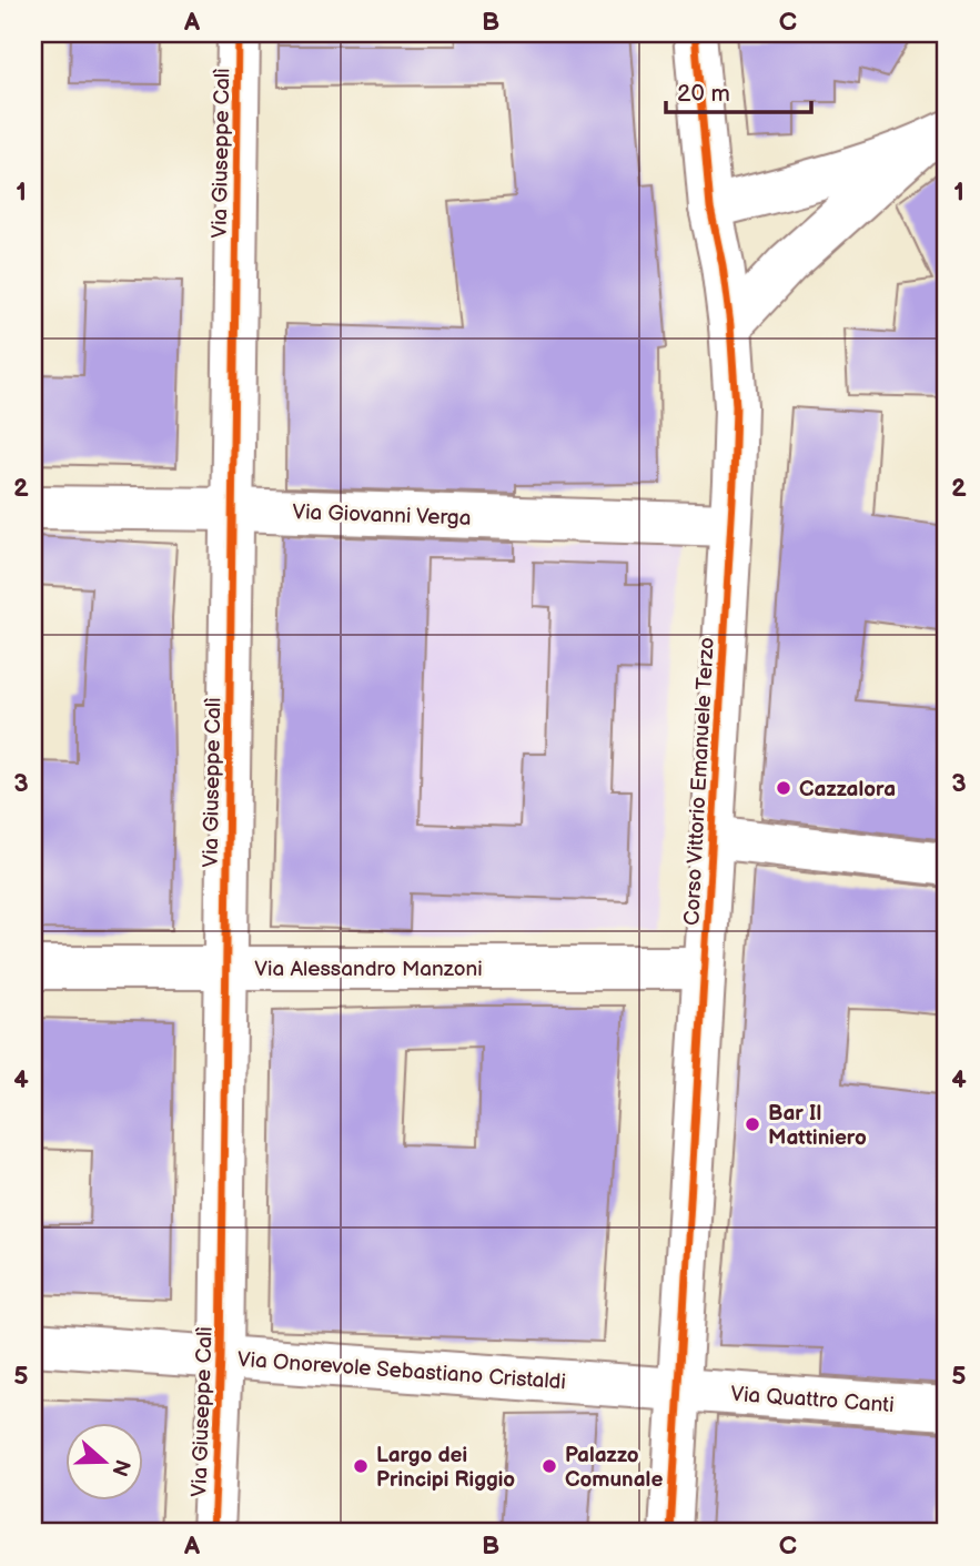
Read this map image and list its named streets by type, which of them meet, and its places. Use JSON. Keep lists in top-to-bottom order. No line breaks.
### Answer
{"streets":{"street":["Via Giuseppe Calì","Via Giovanni Verga","Corso Vittorio Emanuele Terzo","Via Alessandro Manzoni","Via Onorevole Sebastiano Cristaldi","Via Quattro Canti"]},"crossings":[["Via Giuseppe Calì","Via Giovanni Verga"],["Via Giuseppe Calì","Via Alessandro Manzoni"],["Via Giuseppe Calì","Via Onorevole Sebastiano Cristaldi"],["Via Giovanni Verga","Corso Vittorio Emanuele Terzo"],["Corso Vittorio Emanuele Terzo","Via Alessandro Manzoni"],["Corso Vittorio Emanuele Terzo","Via Onorevole Sebastiano Cristaldi"],["Corso Vittorio Emanuele Terzo","Via Quattro Canti"],["Via Onorevole Sebastiano Cristaldi","Via Quattro Canti"]],"places":["Cazzalora","Bar Il Mattiniero","Largo dei Principi Riggio","Palazzo Comunale"],"scale_bar":"20 m","north":"right","grid":{"columns":["A","B","C"],"rows":["1","2","3","4","5"]}}
